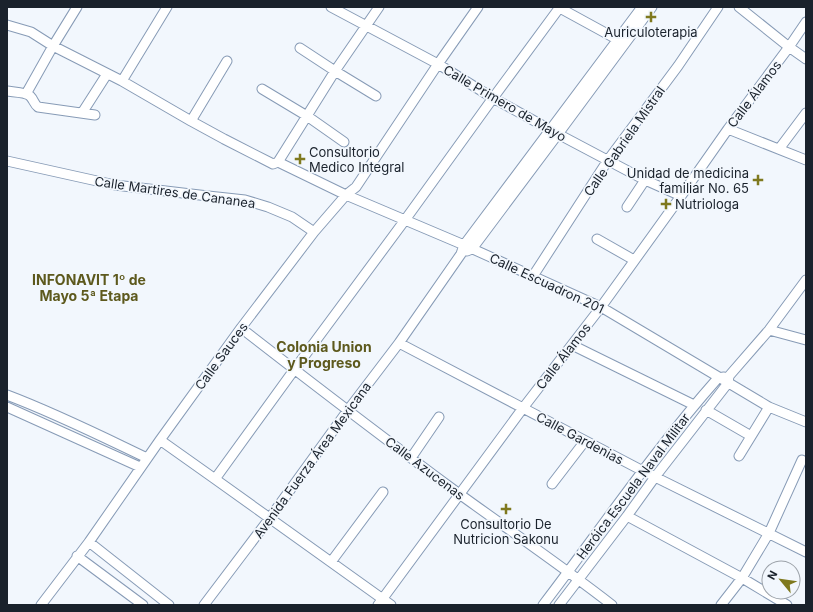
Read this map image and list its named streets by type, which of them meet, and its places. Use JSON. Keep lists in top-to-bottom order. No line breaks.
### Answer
{"streets":{"street":["Calle Álamos","Calle Primero de Mayo","Calle Gabriela Mistral","Calle Martires de Cananea","Calle Escuadron 201","Calle Sauces","Calle Gardenias","Avenida Fuerza Área Mexicana","Calle Azucenas","Heróica Escuela Naval Militar"]},"crossings":[["Calle Álamos","Calle Primero de Mayo"],["Calle Álamos","Calle Escuadron 201"],["Calle Álamos","Calle Gardenias"],["Calle Álamos","Calle Azucenas"],["Calle Primero de Mayo","Calle Gabriela Mistral"],["Calle Primero de Mayo","Calle Sauces"],["Calle Primero de Mayo","Avenida Fuerza Área Mexicana"],["Calle Gabriela Mistral","Calle Escuadron 201"],["Calle Martires de Cananea","Calle Sauces"],["Calle Escuadron 201","Calle Sauces"],["Calle Escuadron 201","Avenida Fuerza Área Mexicana"],["Calle Escuadron 201","Heróica Escuela Naval Militar"],["Calle Sauces","Calle Azucenas"],["Calle Gardenias","Avenida Fuerza Área Mexicana"],["Calle Gardenias","Heróica Escuela Naval Militar"],["Avenida Fuerza Área Mexicana","Calle Azucenas"],["Calle Azucenas","Heróica Escuela Naval Militar"]],"districts":["INFONAVIT 1º de Mayo 5ª Etapa","Colonia Union y Progreso"],"places":{"health":["Auriculoterapia","Consultorio Medico Integral","Unidad de medicina familiar No. 65","Nutriologa","Consultorio De Nutricion Sakonu"]},"north":"top left"}
